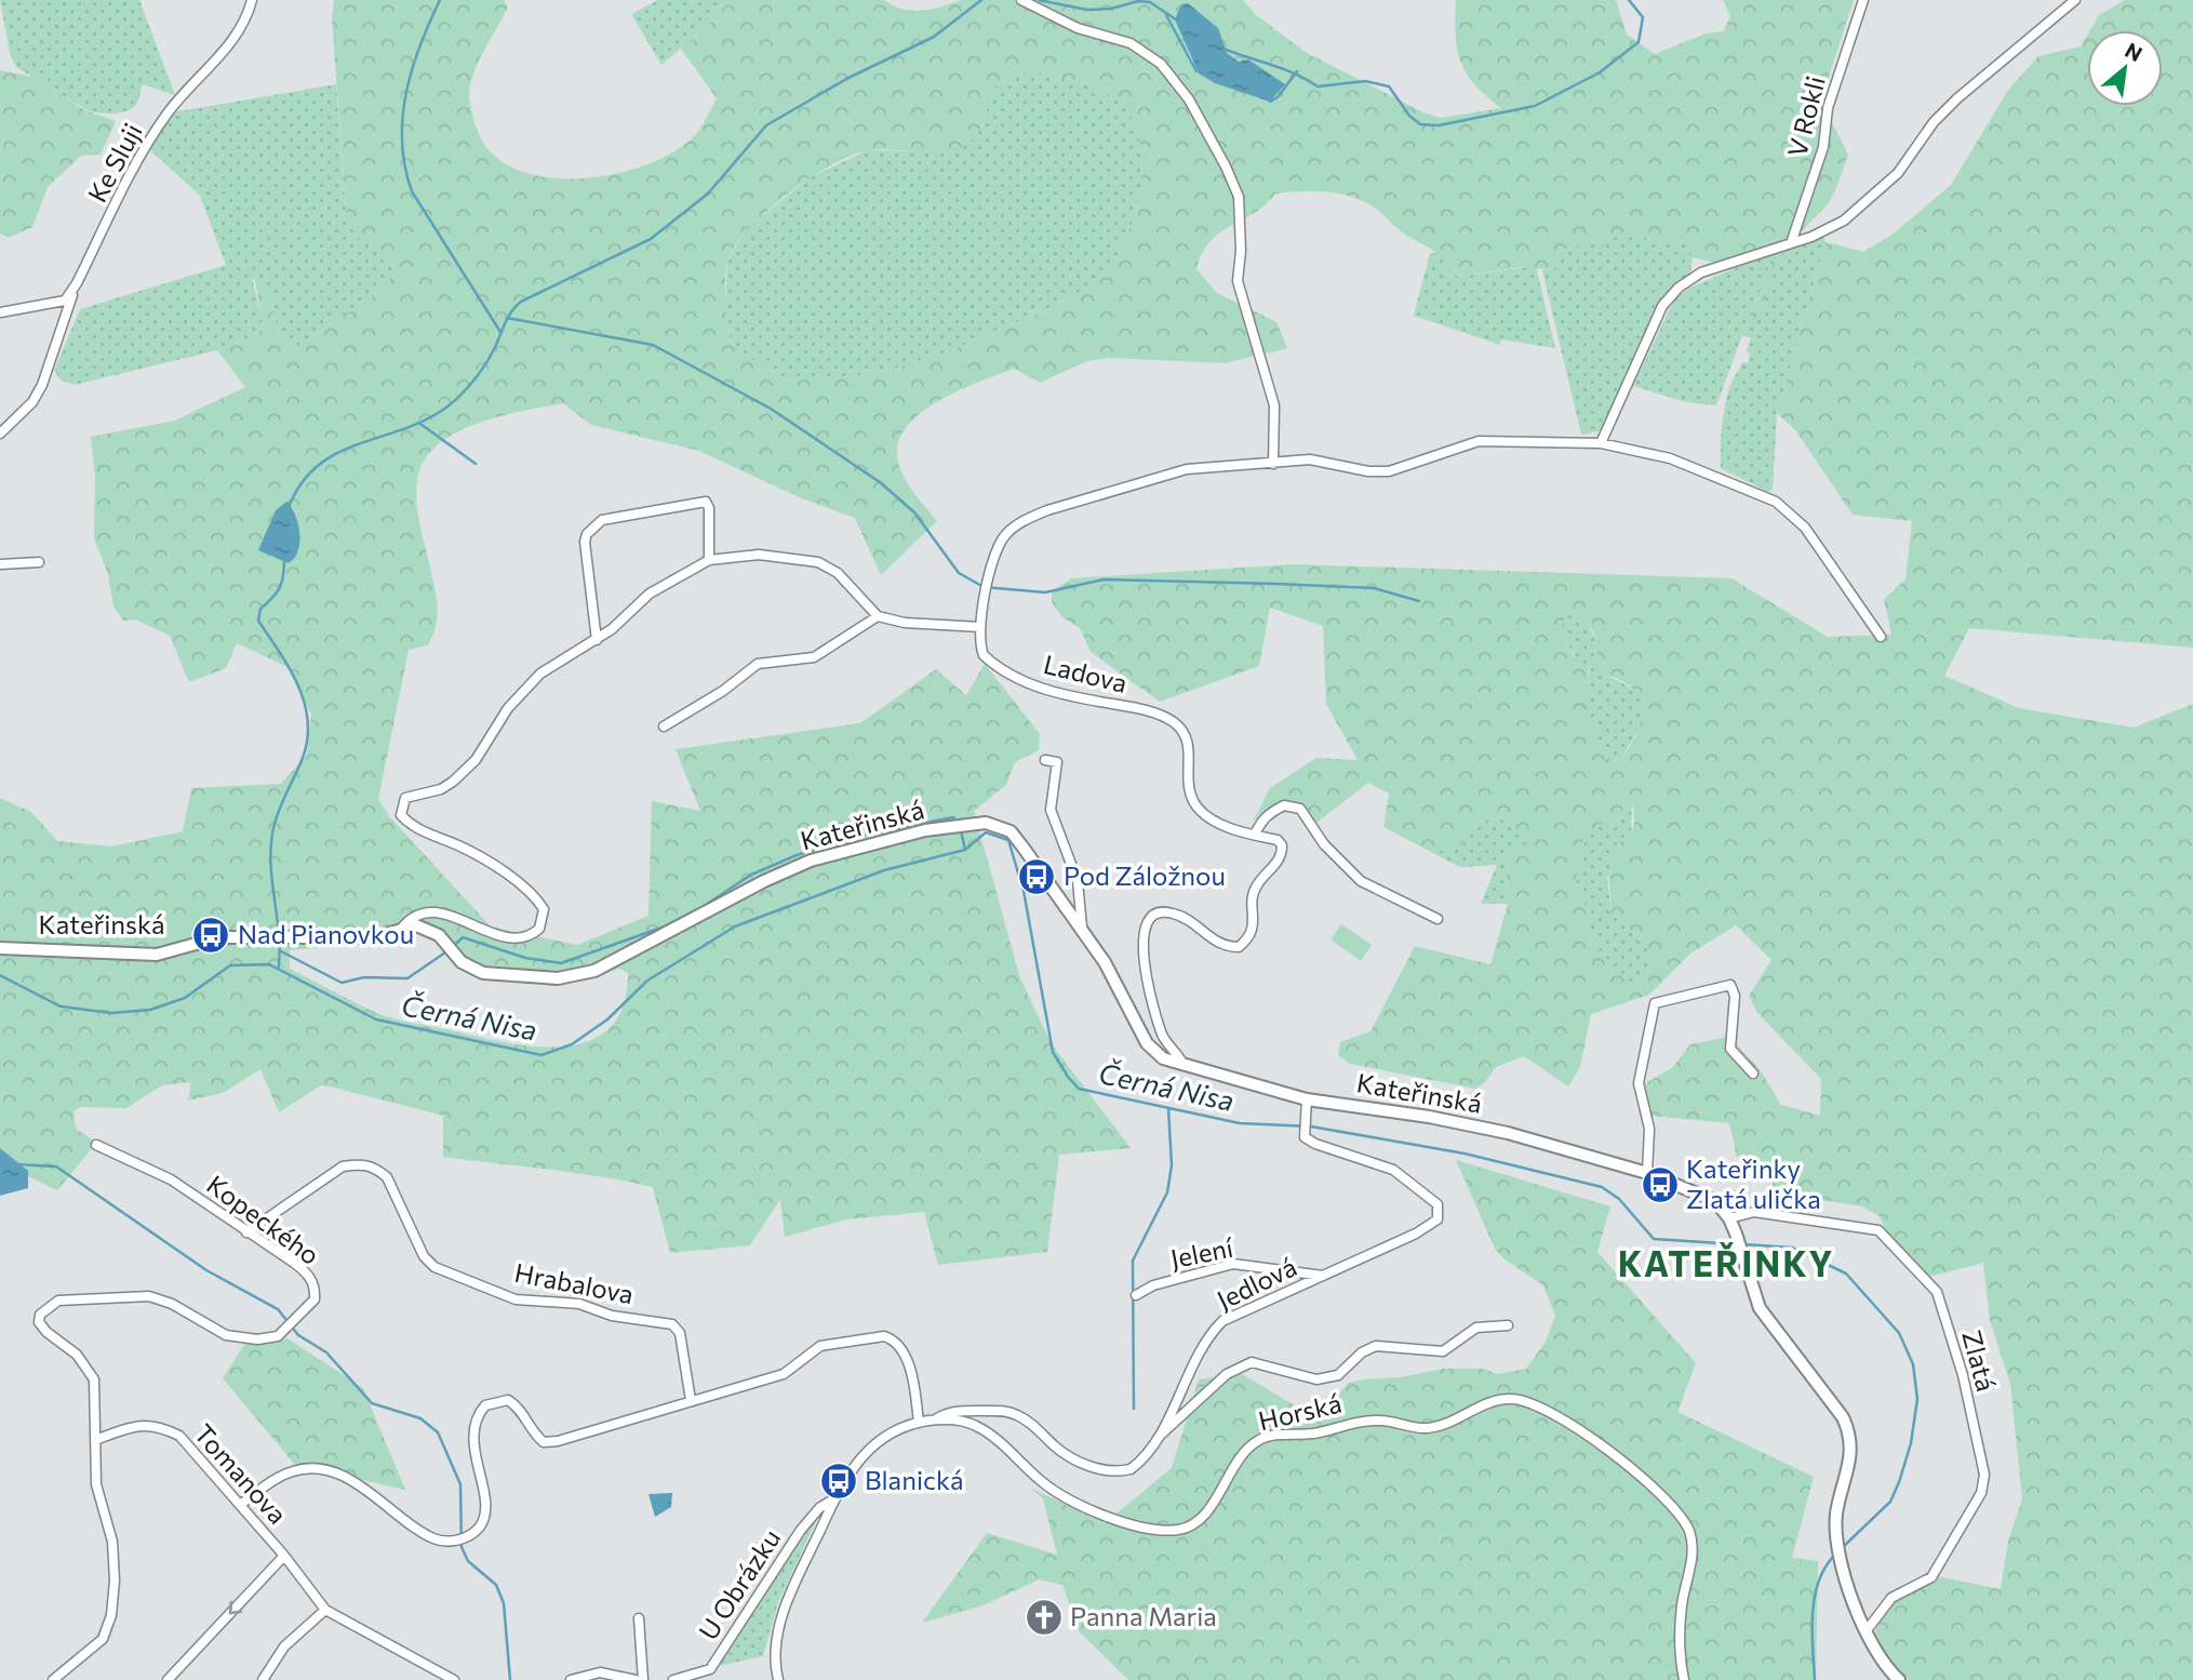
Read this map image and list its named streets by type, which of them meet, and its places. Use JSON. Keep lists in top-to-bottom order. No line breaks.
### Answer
{"streets":{"street":["V Rokli","Ke Sluji","Ladova","Kateřinská","Kopeckého","Jelení","Hrabalova","Jedlová","Zlatá","Horská","Tomanova","U Obrázku"]},"crossings":[["Ladova","Kateřinská"],["Kateřinská","Jedlová"],["Kateřinská","Zlatá"],["Kopeckého","Hrabalova"],["Kopeckého","Tomanova"],["Jelení","Jedlová"],["Jedlová","Horská"],["Horská","U Obrázku"]],"districts":["KATEŘINKY"],"water":["Černá Nisa"],"places":{"bus stop":["Pod Záložnou","Nad Pianovkou","Kateřinky Zlatá ulička","Blanická"],"church":["Panna Maria"]},"north":"top right"}
